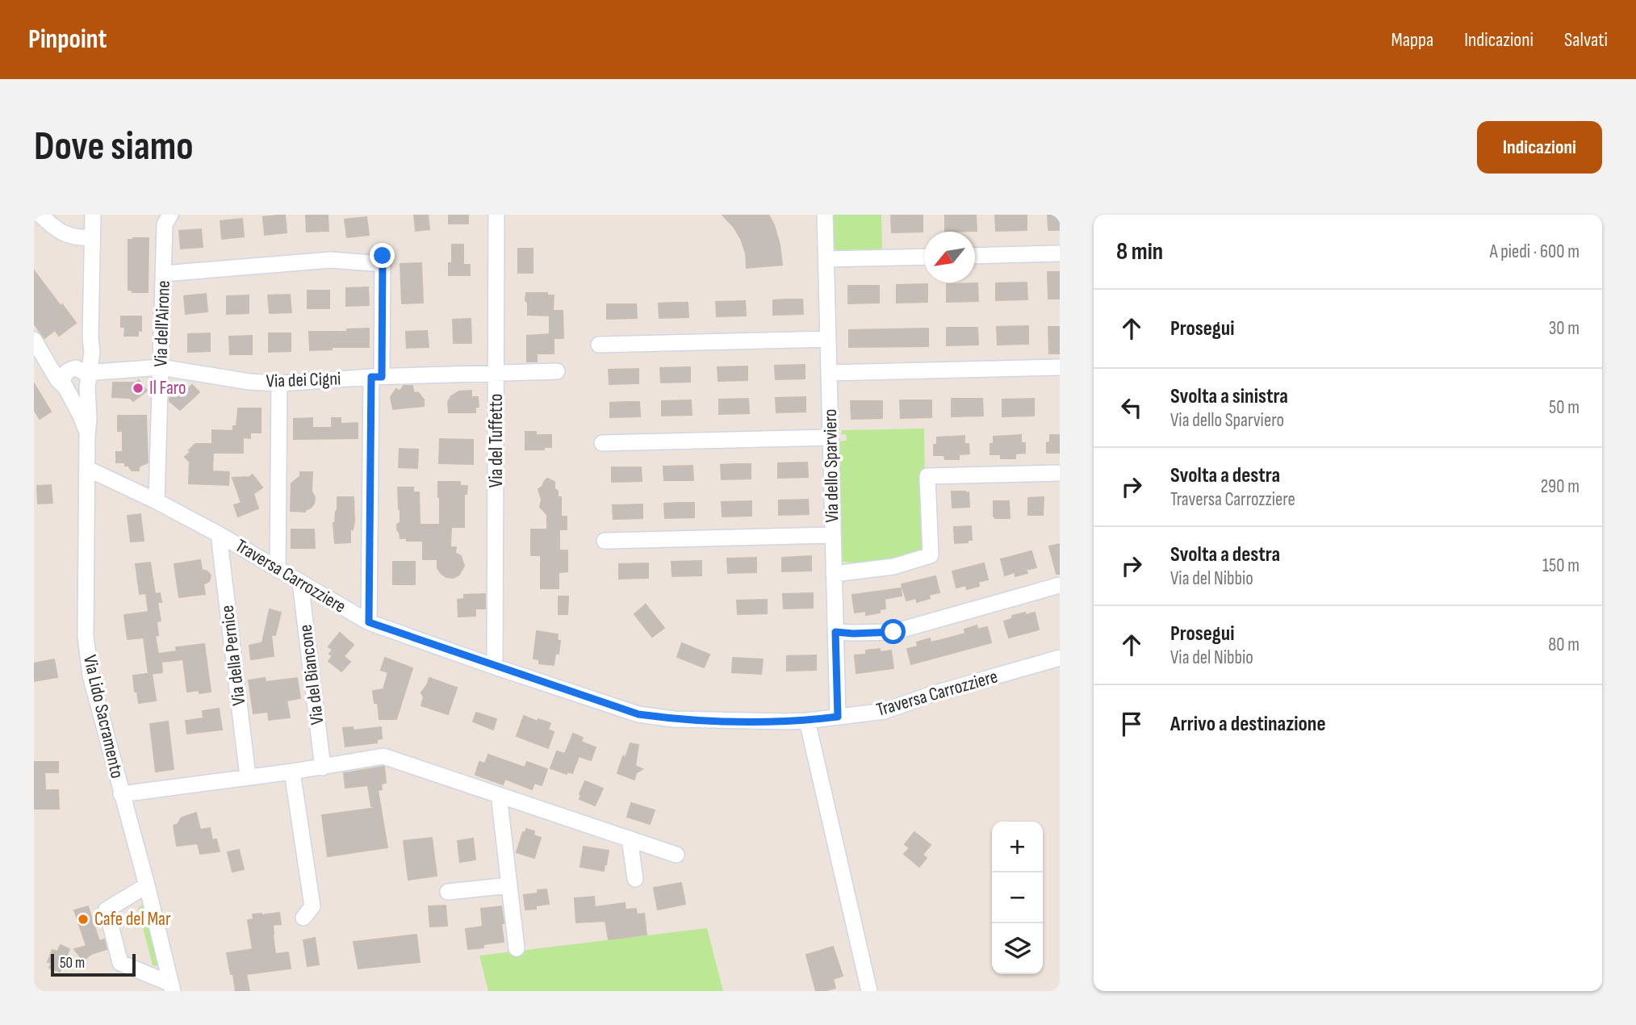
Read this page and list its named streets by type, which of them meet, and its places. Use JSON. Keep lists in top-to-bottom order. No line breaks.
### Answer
{"streets":{"street":["Via dell'Airone","Via dei Cigni","Via del Tuffetto","Via dello Sparviero","Traversa Carrozziere","Via della Pernice","Via del Biancone","Via Lido Sacramento"]},"crossings":[["Via dell'Airone","Via dei Cigni"],["Via dell'Airone","Traversa Carrozziere"],["Via dei Cigni","Via del Tuffetto"],["Via dei Cigni","Via Lido Sacramento"],["Via del Tuffetto","Traversa Carrozziere"],["Via dello Sparviero","Traversa Carrozziere"],["Traversa Carrozziere","Via della Pernice"],["Traversa Carrozziere","Via del Biancone"],["Traversa Carrozziere","Via Lido Sacramento"]],"places":["Il Faro","Cafe del Mar"],"scale_bar":"50 m","north":"bottom left","page":{"header":"Pinpoint","nav":["Mappa","Indicazioni","Salvati"],"buttons":"Indicazioni","title":"Dove siamo","heading":["8 min","A piedi · 600 m"],"list":[["Prosegui","30 m"],["Svolta a sinistra","Via dello Sparviero","50 m"],["Svolta a destra","Traversa Carrozziere","290 m"],["Svolta a destra","Via del Nibbio","150 m"],["Prosegui","Via del Nibbio","80 m"],"Arrivo a destinazione"],"map_buttons":["+","−"],"scale":"50 m"}}
